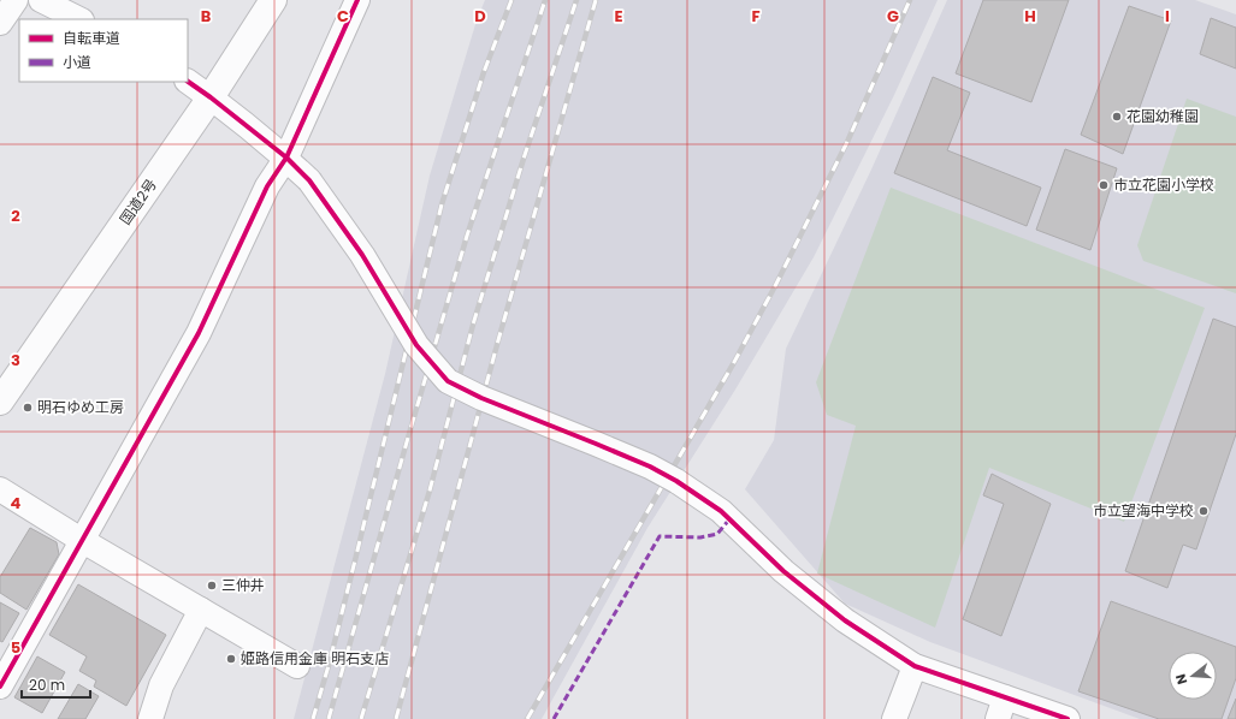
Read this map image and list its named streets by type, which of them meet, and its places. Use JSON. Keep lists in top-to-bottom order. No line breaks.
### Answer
{"streets":{"highway":["国道2号"]},"places":["花園幼稚園","市立花園小学校","明石ゆめ工房","市立望海中学校","三仲井","姫路信用金庫 明石支店"],"legend":["自転車道","小道"],"scale_bar":"20 m","north":"left","grid":{"columns":["B","C","D","E","F","G","H","I"],"rows":["2","3","4","5"]}}
